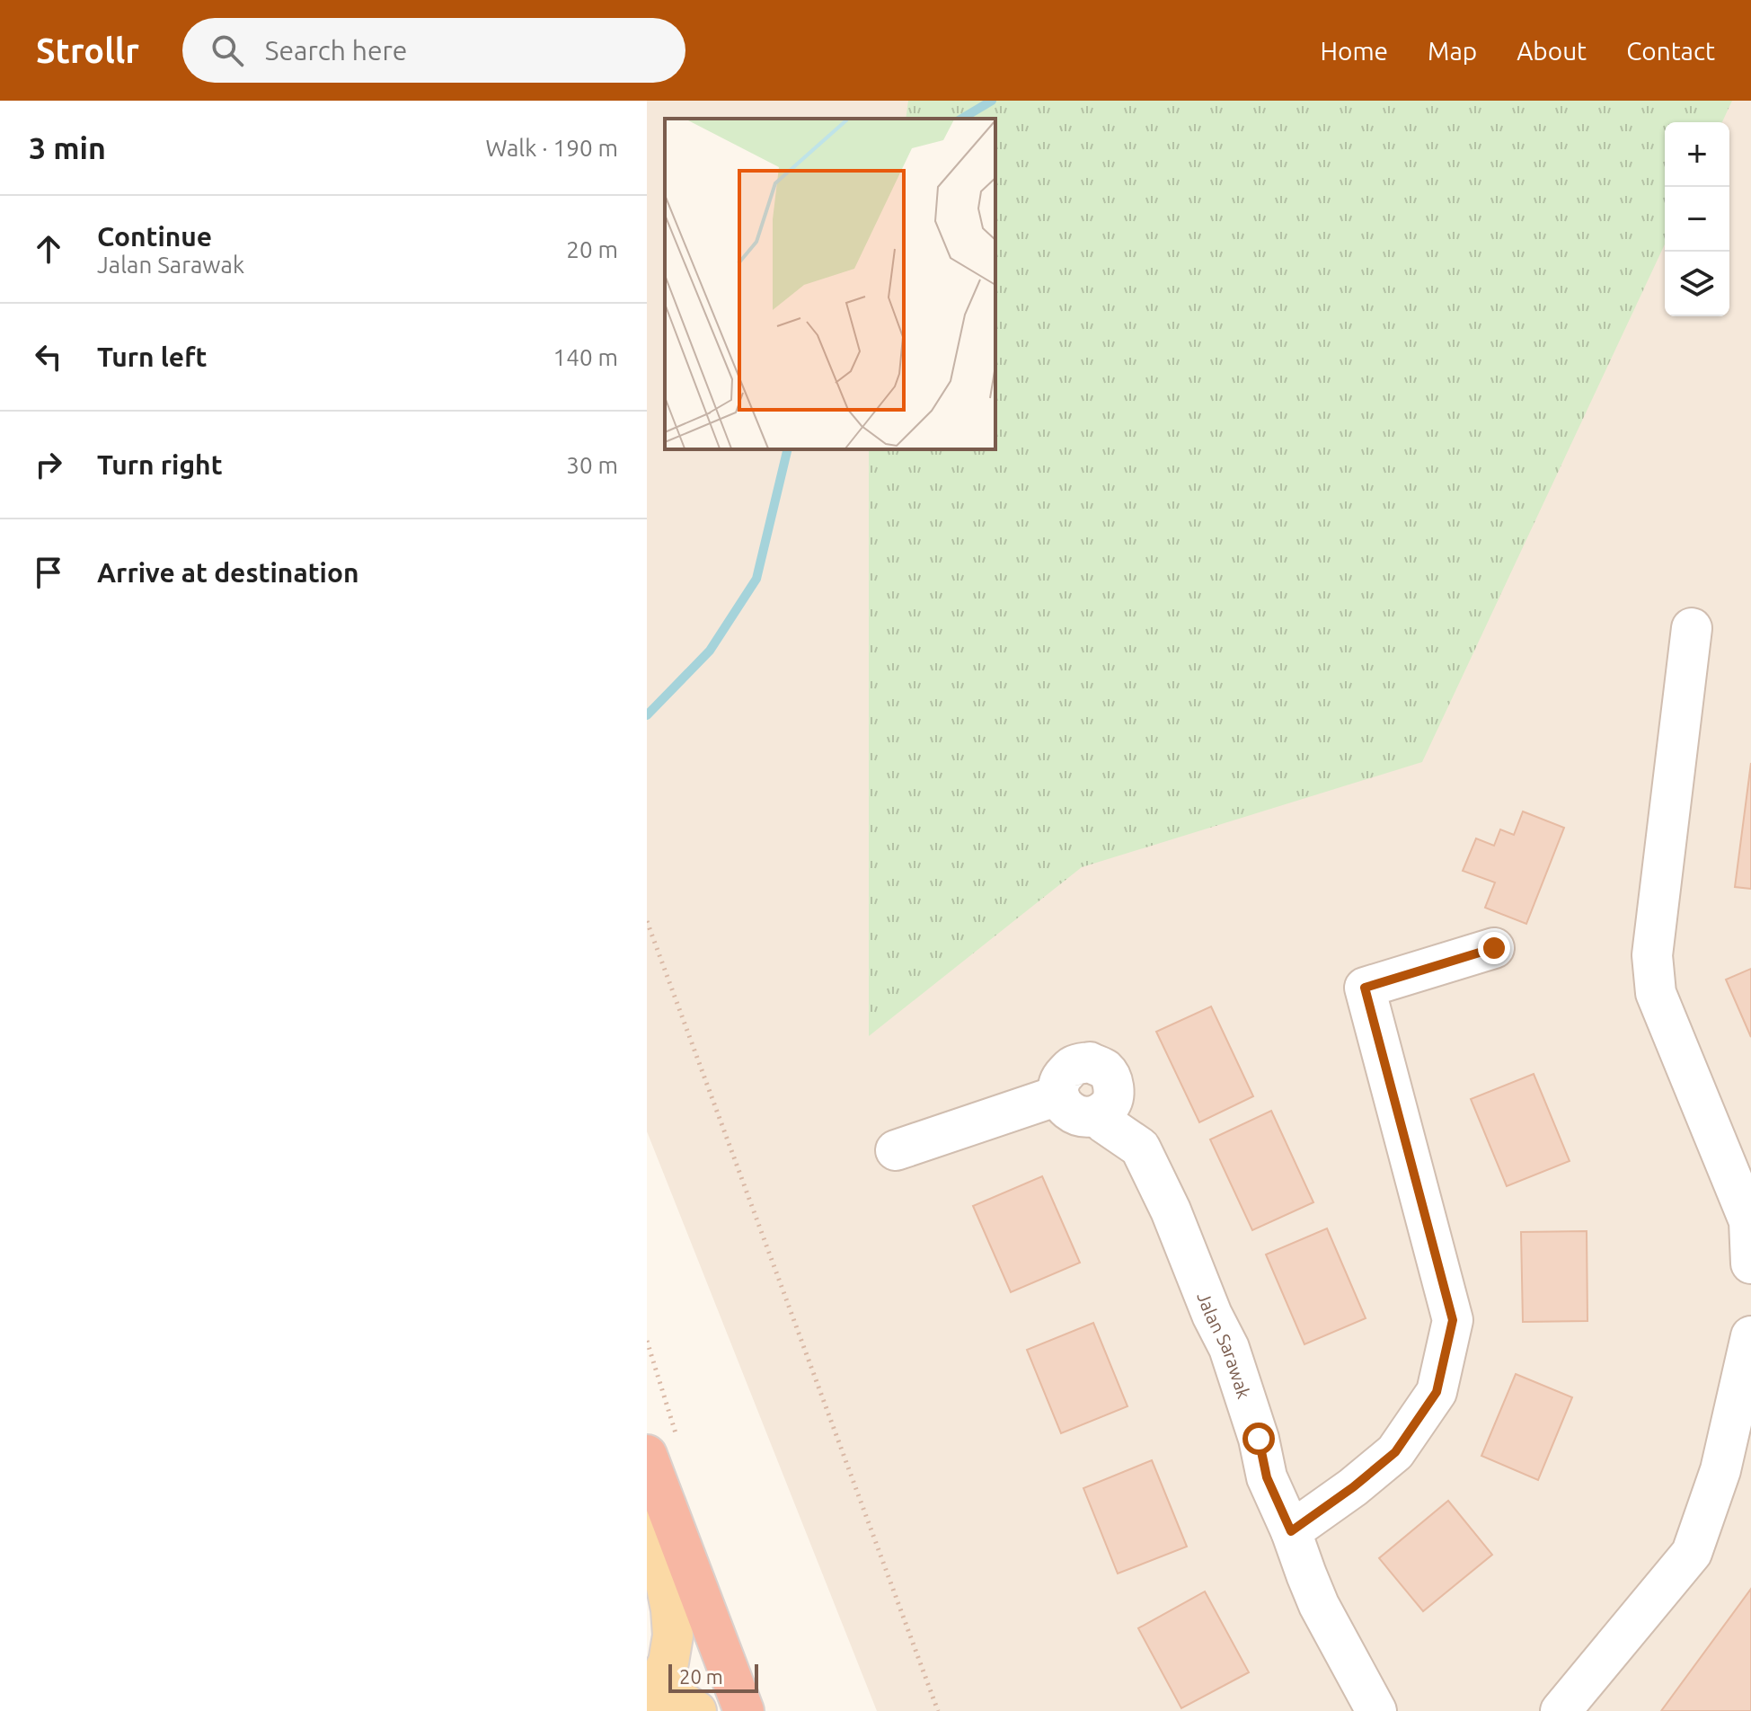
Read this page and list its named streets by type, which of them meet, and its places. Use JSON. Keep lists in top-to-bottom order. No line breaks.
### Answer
{"streets":{"lane":["Jalan Sarawak"]},"scale_bar":"20 m","page":{"header":"Strollr","search":"Search here","nav":["Home","Map","About","Contact"],"heading":["3 min","Walk · 190 m"],"map_buttons":["+","−"],"list":[["Continue","Jalan Sarawak","20 m"],["Turn left","140 m"],["Turn right","30 m"],"Arrive at destination"],"scale":"20 m"}}
